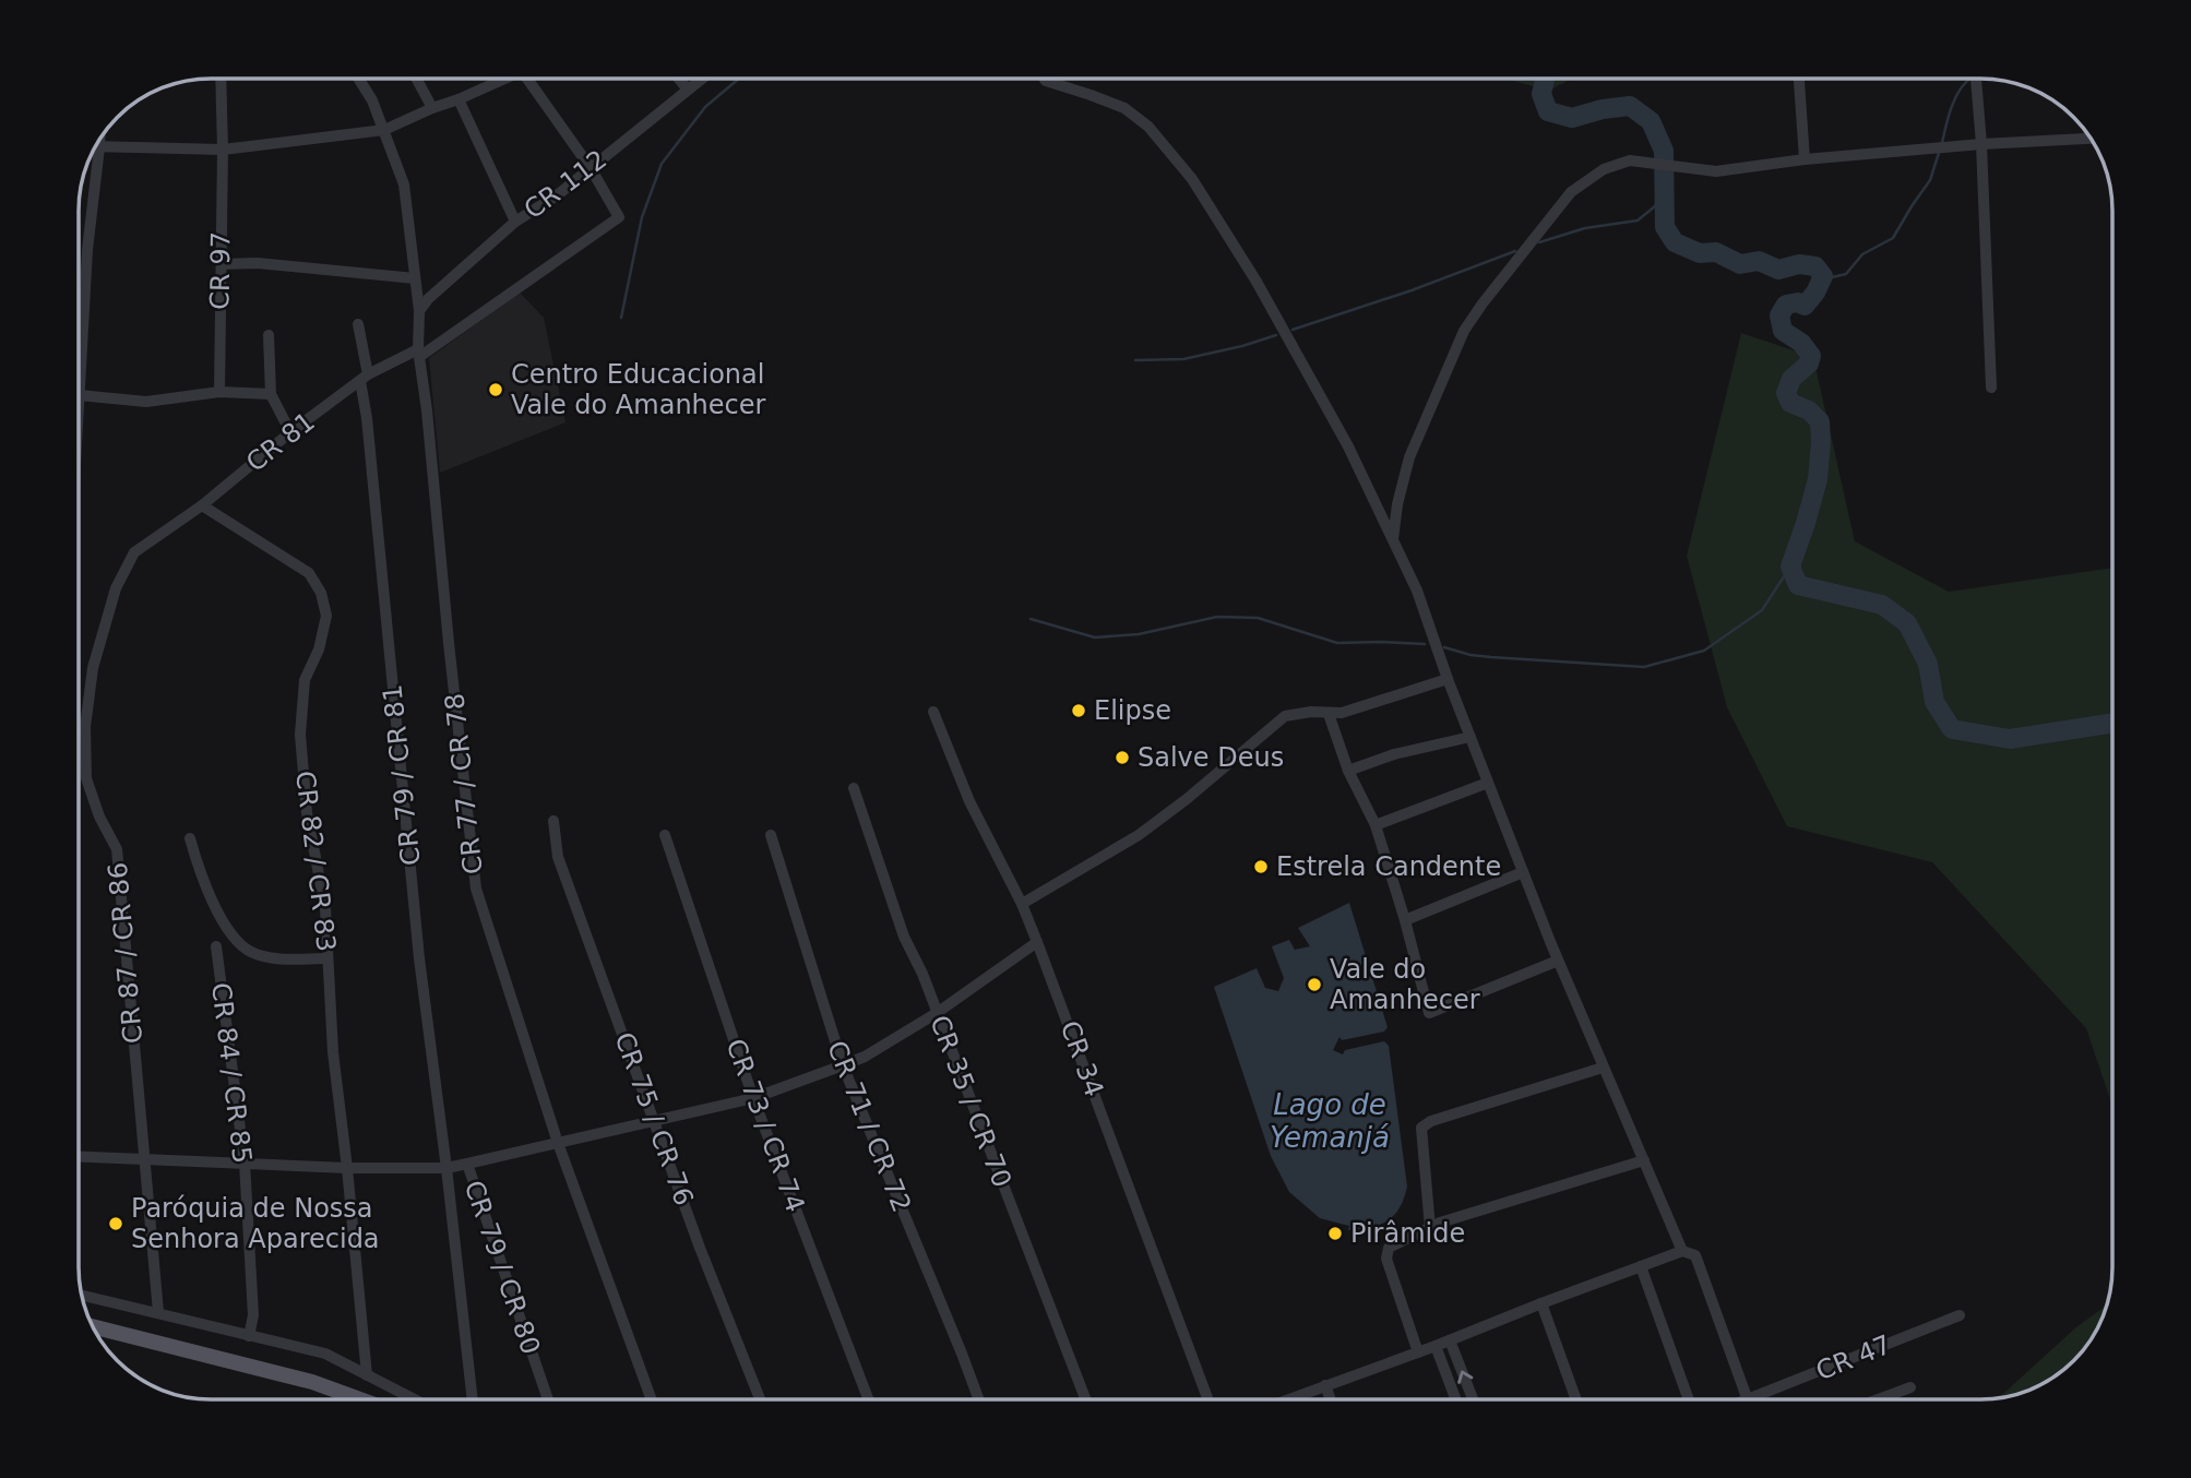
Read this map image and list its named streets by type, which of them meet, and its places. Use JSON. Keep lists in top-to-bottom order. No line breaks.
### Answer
{"streets":{"street":["CR 112","CR 97","CR 81","CR 79 / CR 81","CR 77 / CR 78","CR 82 / CR 83","CR 87 / CR 86","CR 34","CR 84 / CR 85","CR 35 / CR 70","CR 75 / CR 76","CR 73 / CR 74","CR 71 / CR 72","CR 79 / CR 80","CR 47"]},"crossings":[["CR 112","CR 81"],["CR 112","CR 77 / CR 78"],["CR 81","CR 79 / CR 81"],["CR 81","CR 77 / CR 78"],["CR 81","CR 82 / CR 83"],["CR 81","CR 87 / CR 86"],["CR 82 / CR 83","CR 87 / CR 86"]],"water":["Lago de Yemanjá"],"places":["Centro Educacional Vale do Amanhecer","Elipse","Salve Deus","Estrela Candente","Vale do Amanhecer","Paróquia de Nossa Senhora Aparecida","Pirâmide"]}
